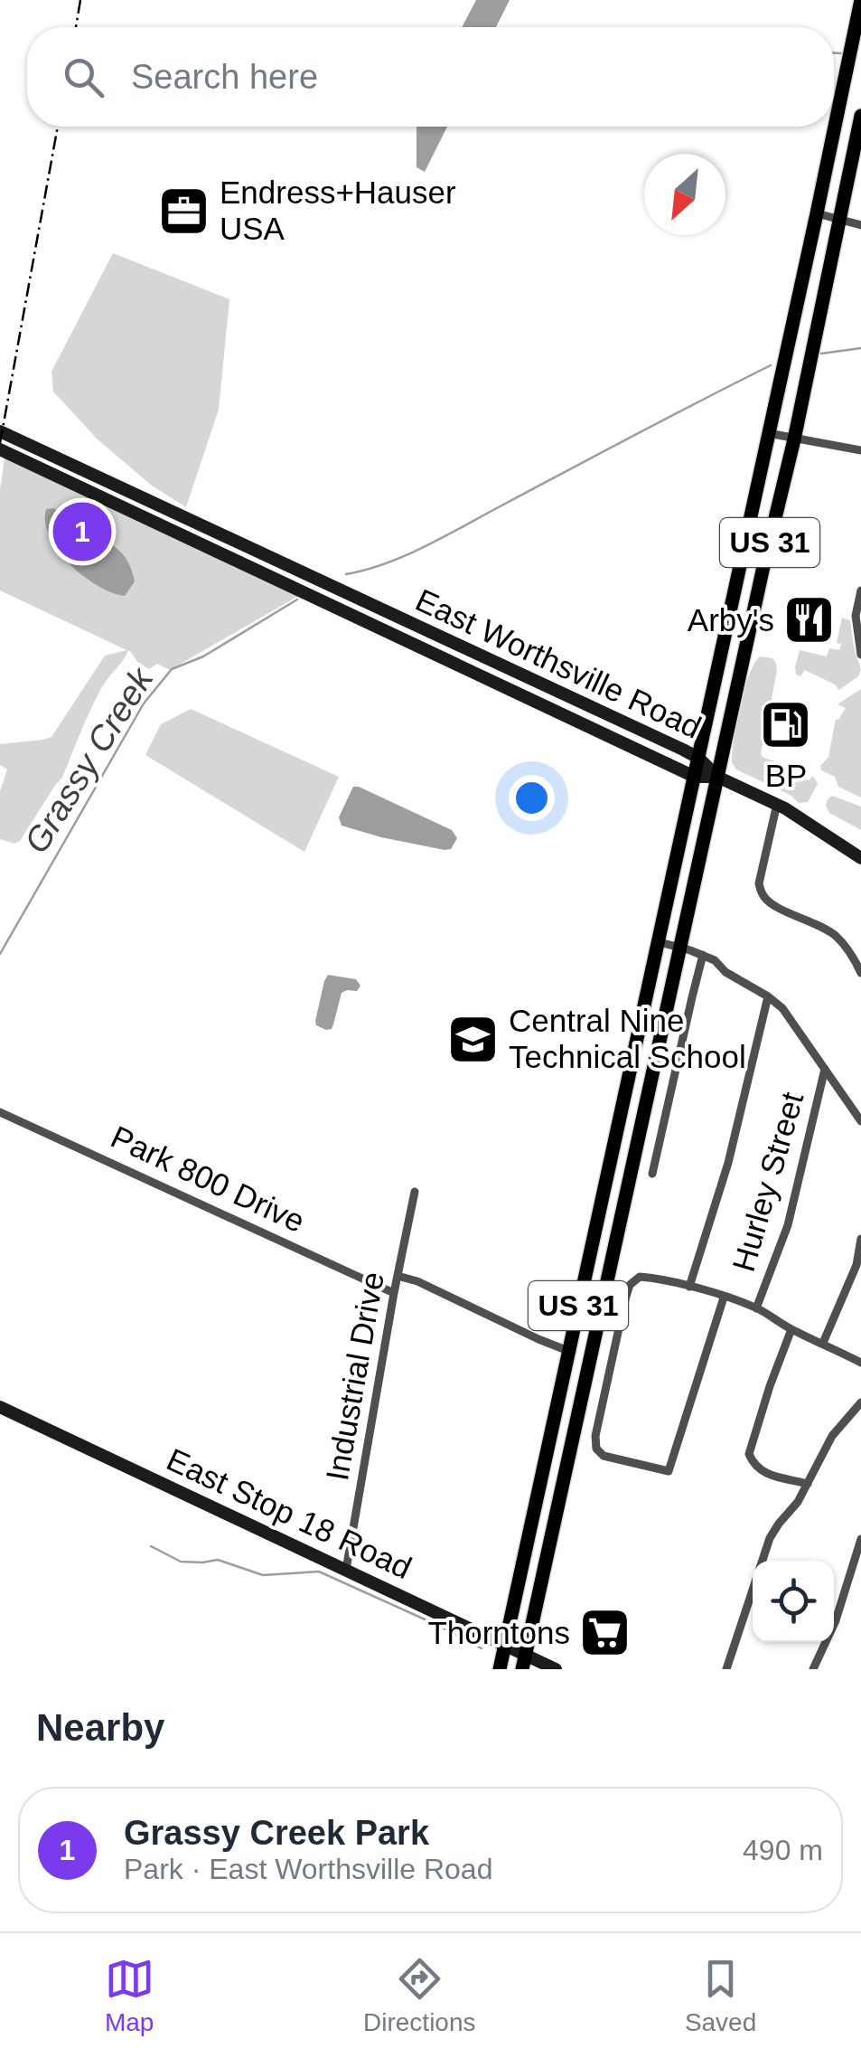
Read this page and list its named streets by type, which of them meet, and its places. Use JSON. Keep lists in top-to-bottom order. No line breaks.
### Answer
{"streets":{"main road":["US 31","East Worthsville Road","East Stop 18 Road"],"street":["Park 800 Drive","Hurley Street","Industrial Drive"]},"crossings":[["US 31","East Worthsville Road"],["US 31","East Stop 18 Road"],["Park 800 Drive","Industrial Drive"],["Industrial Drive","East Stop 18 Road"]],"water":["Grassy Creek"],"places":{"office":["Endress+Hauser USA"],"restaurant":["Arby's"],"fuel station":["BP"],"school or university":["Central Nine Technical School"],"supermarket":["Thorntons"]},"north":"bottom left","page":{"search":"Search here","pins":"1","heading":"Nearby","list":[{"mark":"1","name":"Grassy Creek Park","note":"Park · East Worthsville Road","value":"490 m"}],"nav":["Map","Directions","Saved"]}}
